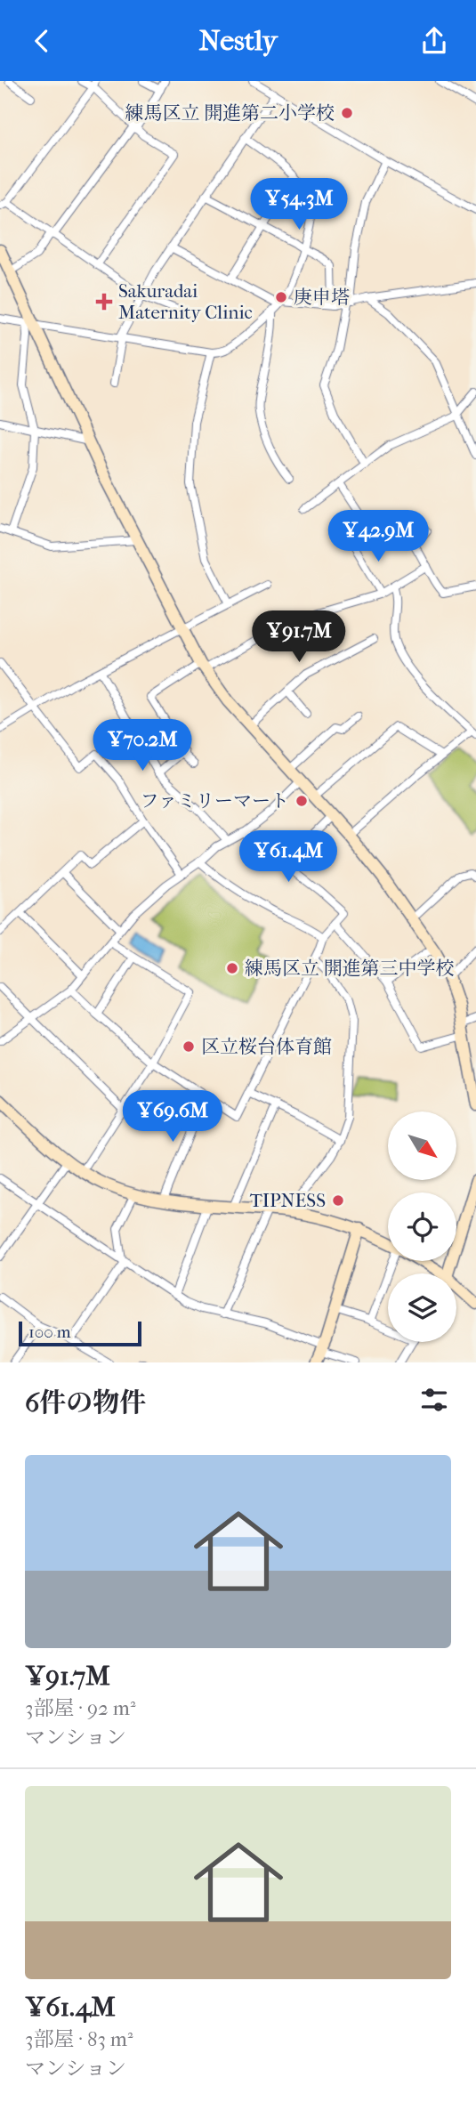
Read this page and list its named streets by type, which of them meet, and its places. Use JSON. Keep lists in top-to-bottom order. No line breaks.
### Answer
{"places":{"other":["練馬区立 開進第二小学校","庚申塔","ファミリーマート","練馬区立 開進第三中学校","区立桜台体育館","TIPNESS"],"health":["Sakuradai Maternity Clinic"]},"scale_bar":"100 m","north":"bottom right","page":{"header":"Nestly","price":["¥54.3M","¥42.9M","¥91.7M","¥70.2M","¥61.4M","¥69.6M"],"scale":"100 m","heading":"6件の物件","list":[{"name":"¥91.7M","note":"3部屋 · 92 m² · マンション"},{"name":"¥61.4M","note":"3部屋 · 83 m² · マンション"}]}}
